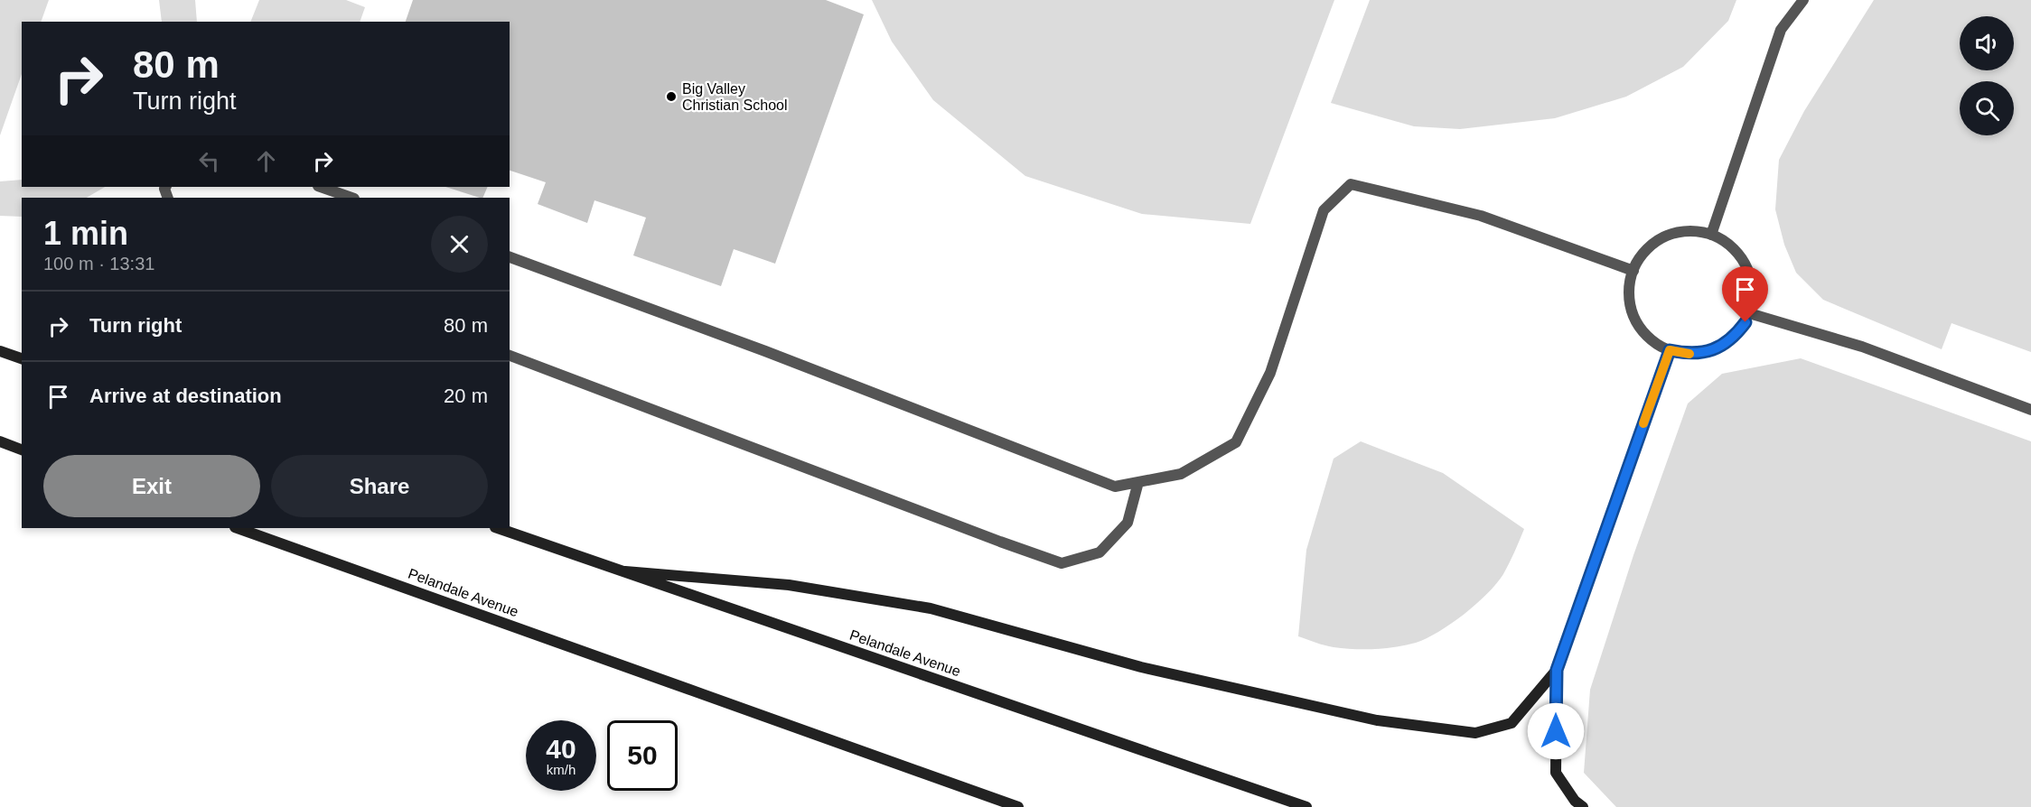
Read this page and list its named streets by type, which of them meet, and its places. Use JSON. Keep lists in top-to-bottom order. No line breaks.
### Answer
{"streets":{"main road":["Pelandale Avenue"]},"places":["Big Valley Christian School"],"page":{"turn":["80 m","Turn right"],"heading":["1 min","100 m · 13:31"],"list":[{"name":"Turn right","value":"80 m"},{"name":"Arrive at destination","value":"20 m"}],"buttons":["Exit","Share"],"speed":"40 km/h","limit":"50"}}
